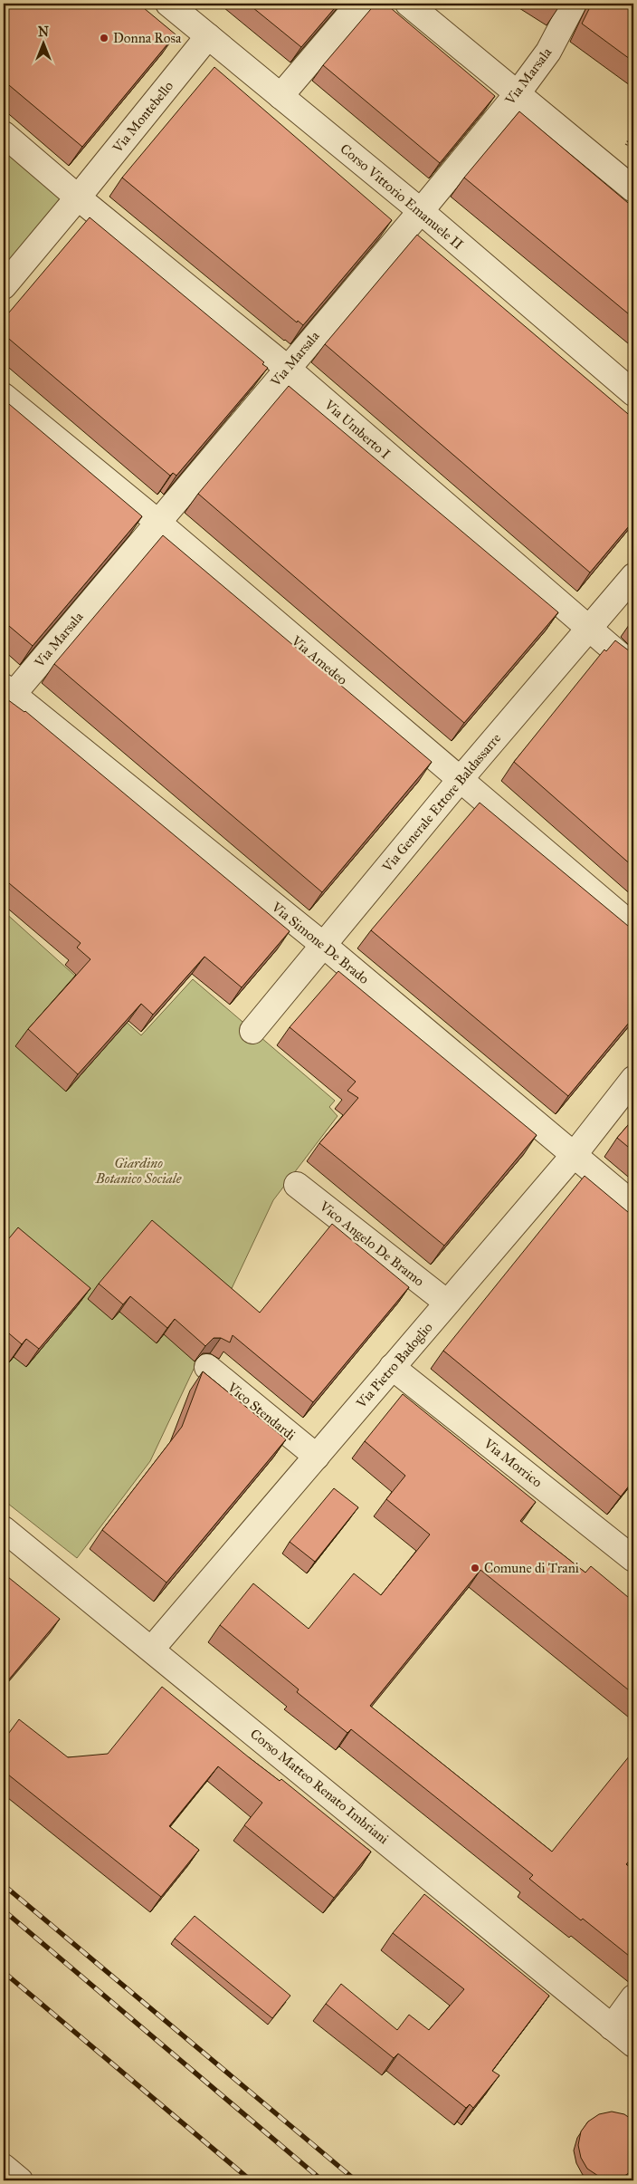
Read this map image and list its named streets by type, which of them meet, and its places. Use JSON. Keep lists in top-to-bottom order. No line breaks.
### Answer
{"streets":{"street":["Via Marsala","Via Montebello","Corso Vittorio Emanuele II","Via Umberto I","Via Amedeo","Via Generale Ettore Baldassarre","Via Simone De Brado","Vico Angelo De Bramo","Via Pietro Badoglio","Vico Stendardi","Via Morrico","Corso Matteo Renato Imbriani"]},"crossings":[["Via Marsala","Corso Vittorio Emanuele II"],["Via Marsala","Via Umberto I"],["Via Marsala","Via Amedeo"],["Via Marsala","Via Simone De Brado"],["Via Montebello","Corso Vittorio Emanuele II"],["Via Montebello","Via Umberto I"],["Via Umberto I","Via Generale Ettore Baldassarre"],["Via Amedeo","Via Generale Ettore Baldassarre"],["Via Generale Ettore Baldassarre","Via Simone De Brado"],["Via Simone De Brado","Via Pietro Badoglio"],["Vico Angelo De Bramo","Via Pietro Badoglio"],["Via Pietro Badoglio","Vico Stendardi"],["Via Pietro Badoglio","Via Morrico"],["Via Pietro Badoglio","Corso Matteo Renato Imbriani"]],"parks":["Giardino Botanico Sociale"],"places":["Donna Rosa","Comune di Trani"],"north":"top"}
